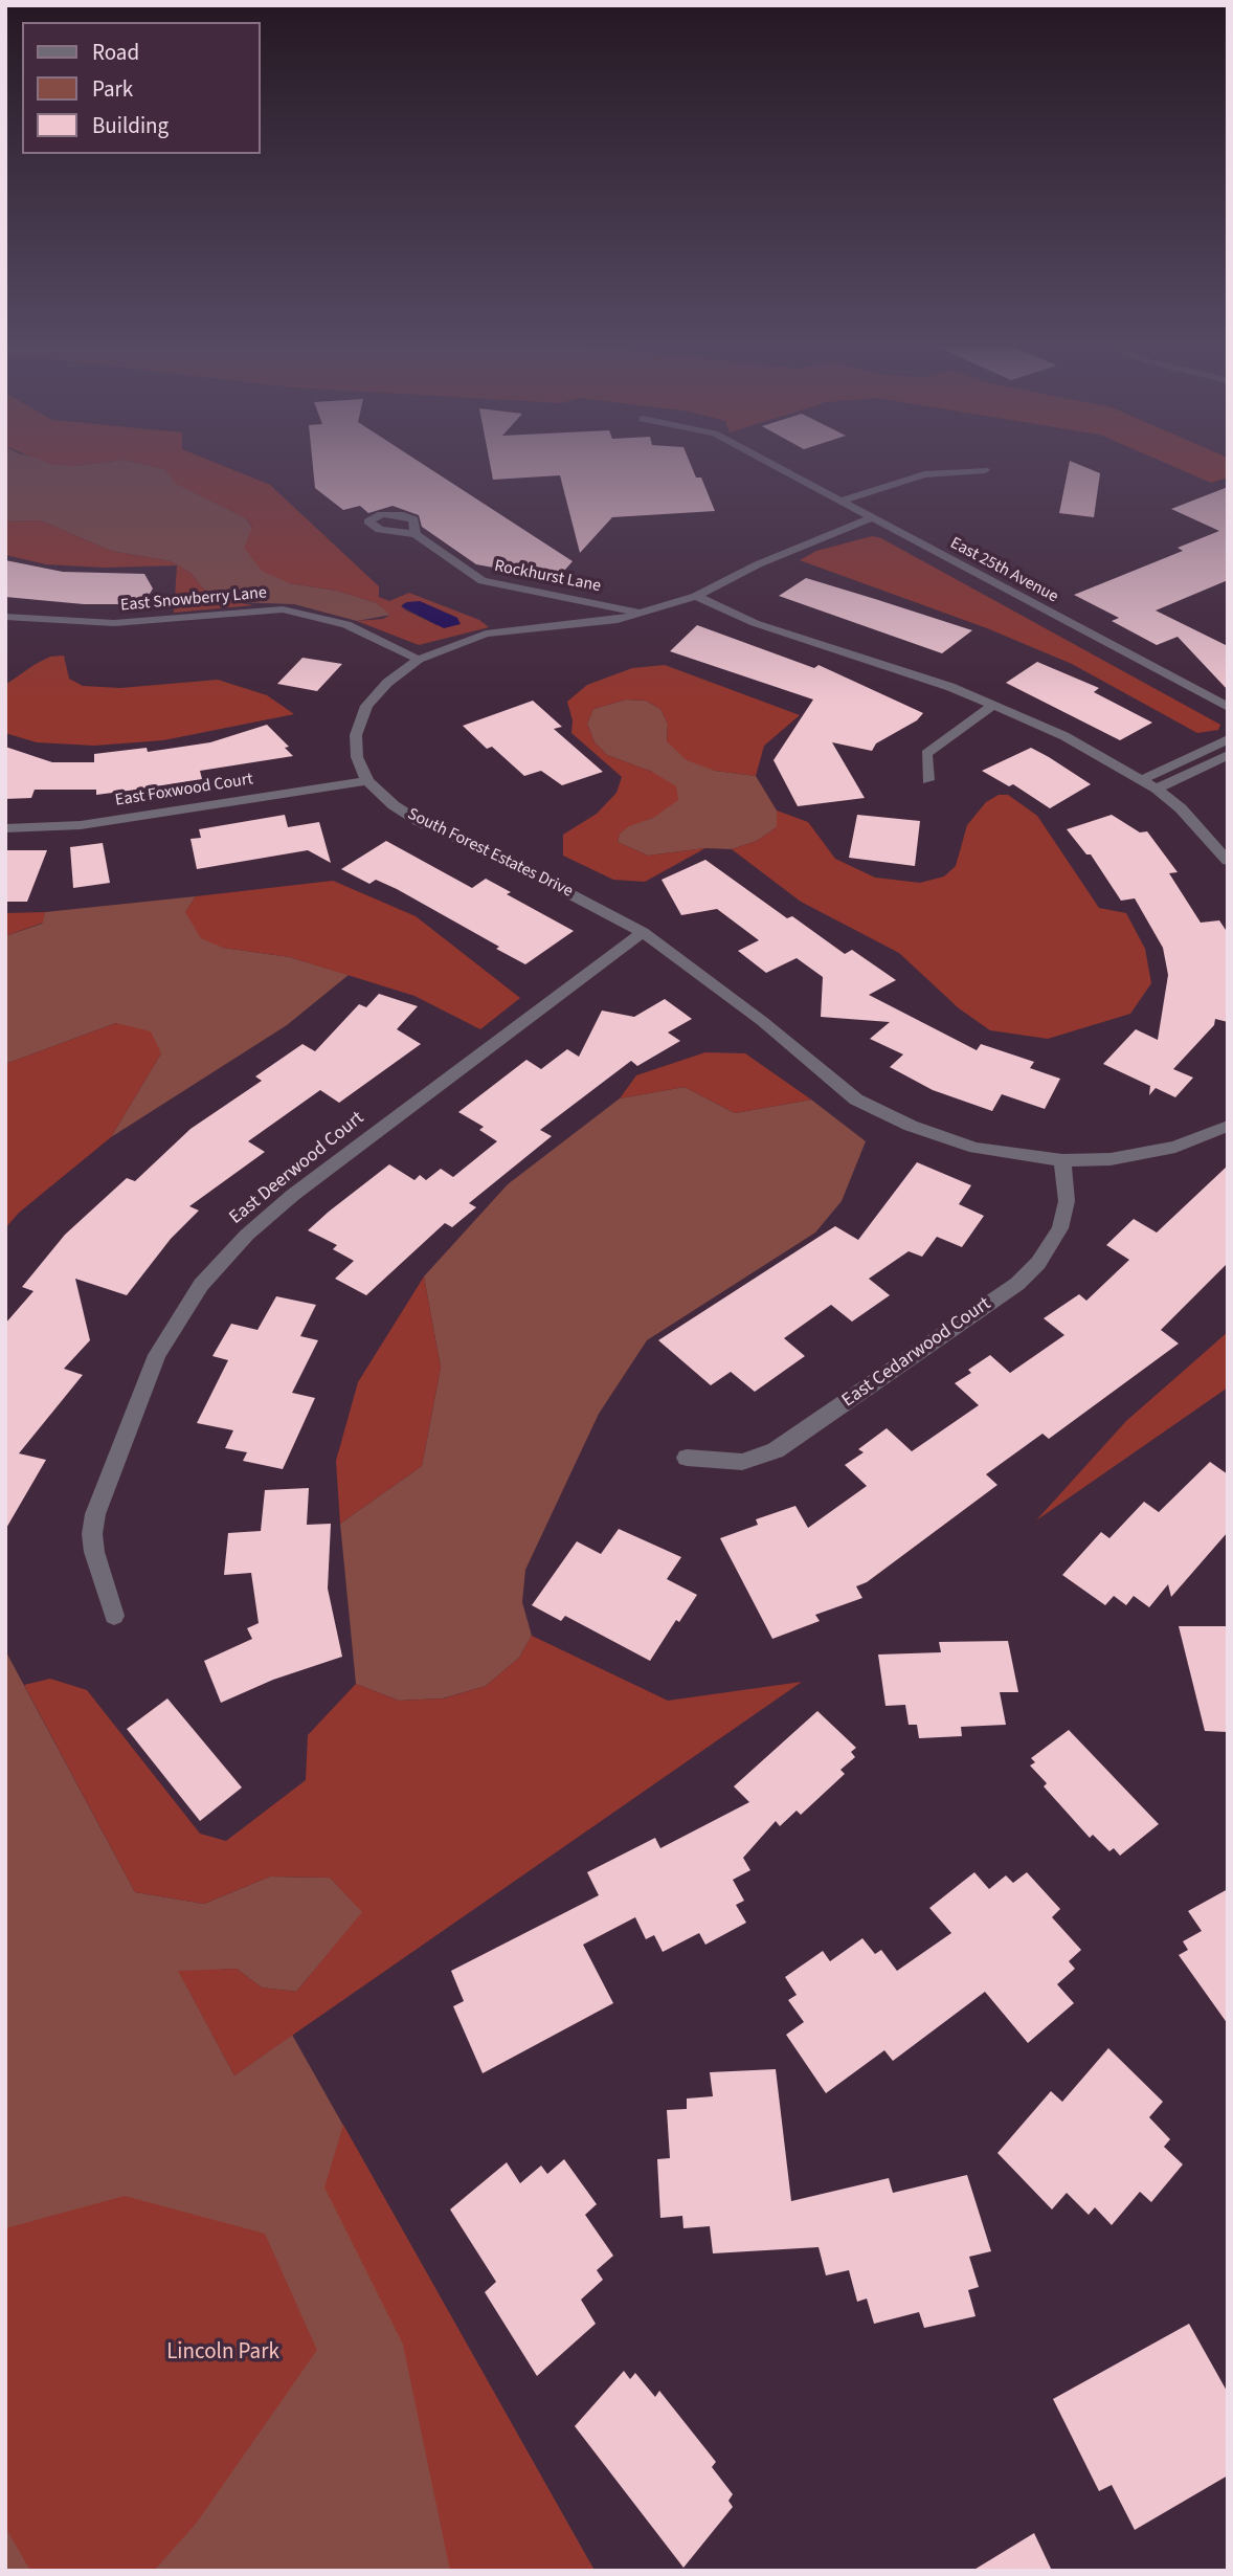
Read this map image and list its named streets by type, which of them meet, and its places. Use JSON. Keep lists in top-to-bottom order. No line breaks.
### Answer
{"streets":{"street":["East 25th Avenue","Rockhurst Lane","East Snowberry Lane","East Foxwood Court","South Forest Estates Drive","East Deerwood Court","East Cedarwood Court"]},"crossings":[["East Foxwood Court","South Forest Estates Drive"],["South Forest Estates Drive","East Deerwood Court"],["South Forest Estates Drive","East Cedarwood Court"]],"parks":["Lincoln Park"],"legend":["Road","Park","Building"]}
